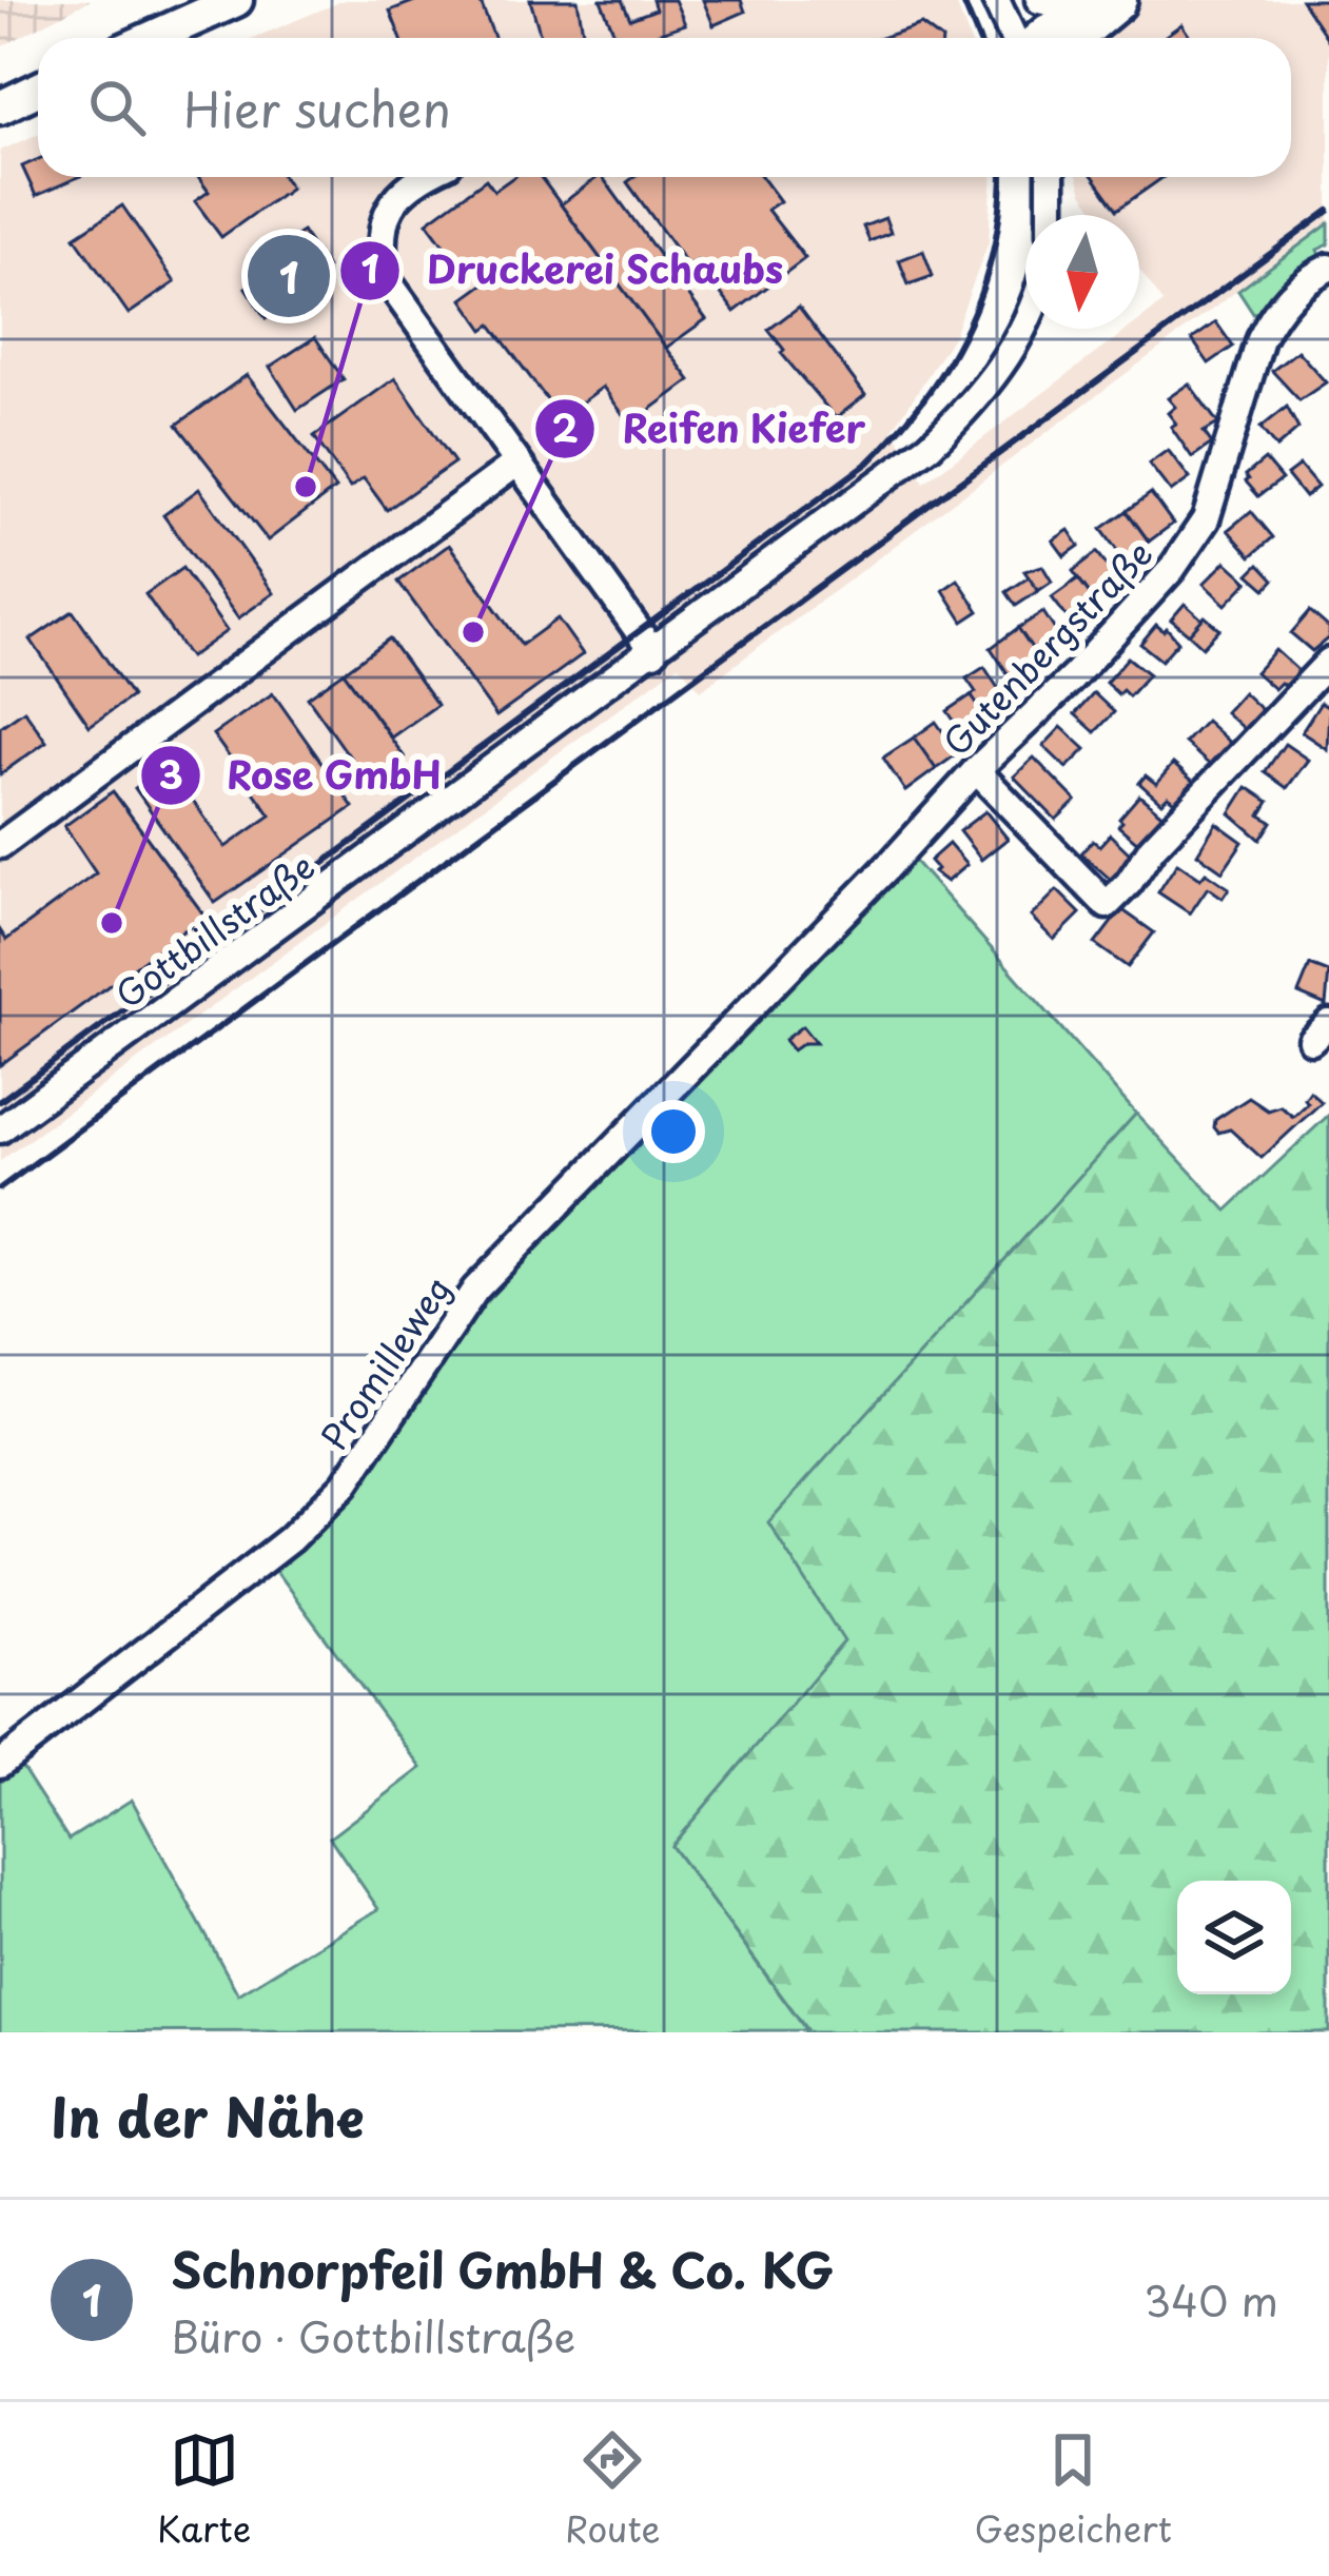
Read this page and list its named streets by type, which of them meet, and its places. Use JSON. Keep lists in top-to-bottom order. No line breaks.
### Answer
{"streets":{"street":["Gutenbergstraße","Gottbillstraße","Promilleweg"]},"crossings":[["Gutenbergstraße","Promilleweg"]],"places":["Druckerei Schaubs","Reifen Kiefer","Rose GmbH"],"north":"bottom","page":{"search":"Hier suchen","pins":"1","heading":"In der Nähe","list":[{"mark":"1","name":"Schnorpfeil GmbH & Co. KG","note":"Büro · Gottbillstraße","value":"340 m"}],"nav":["Karte","Route","Gespeichert"]}}
